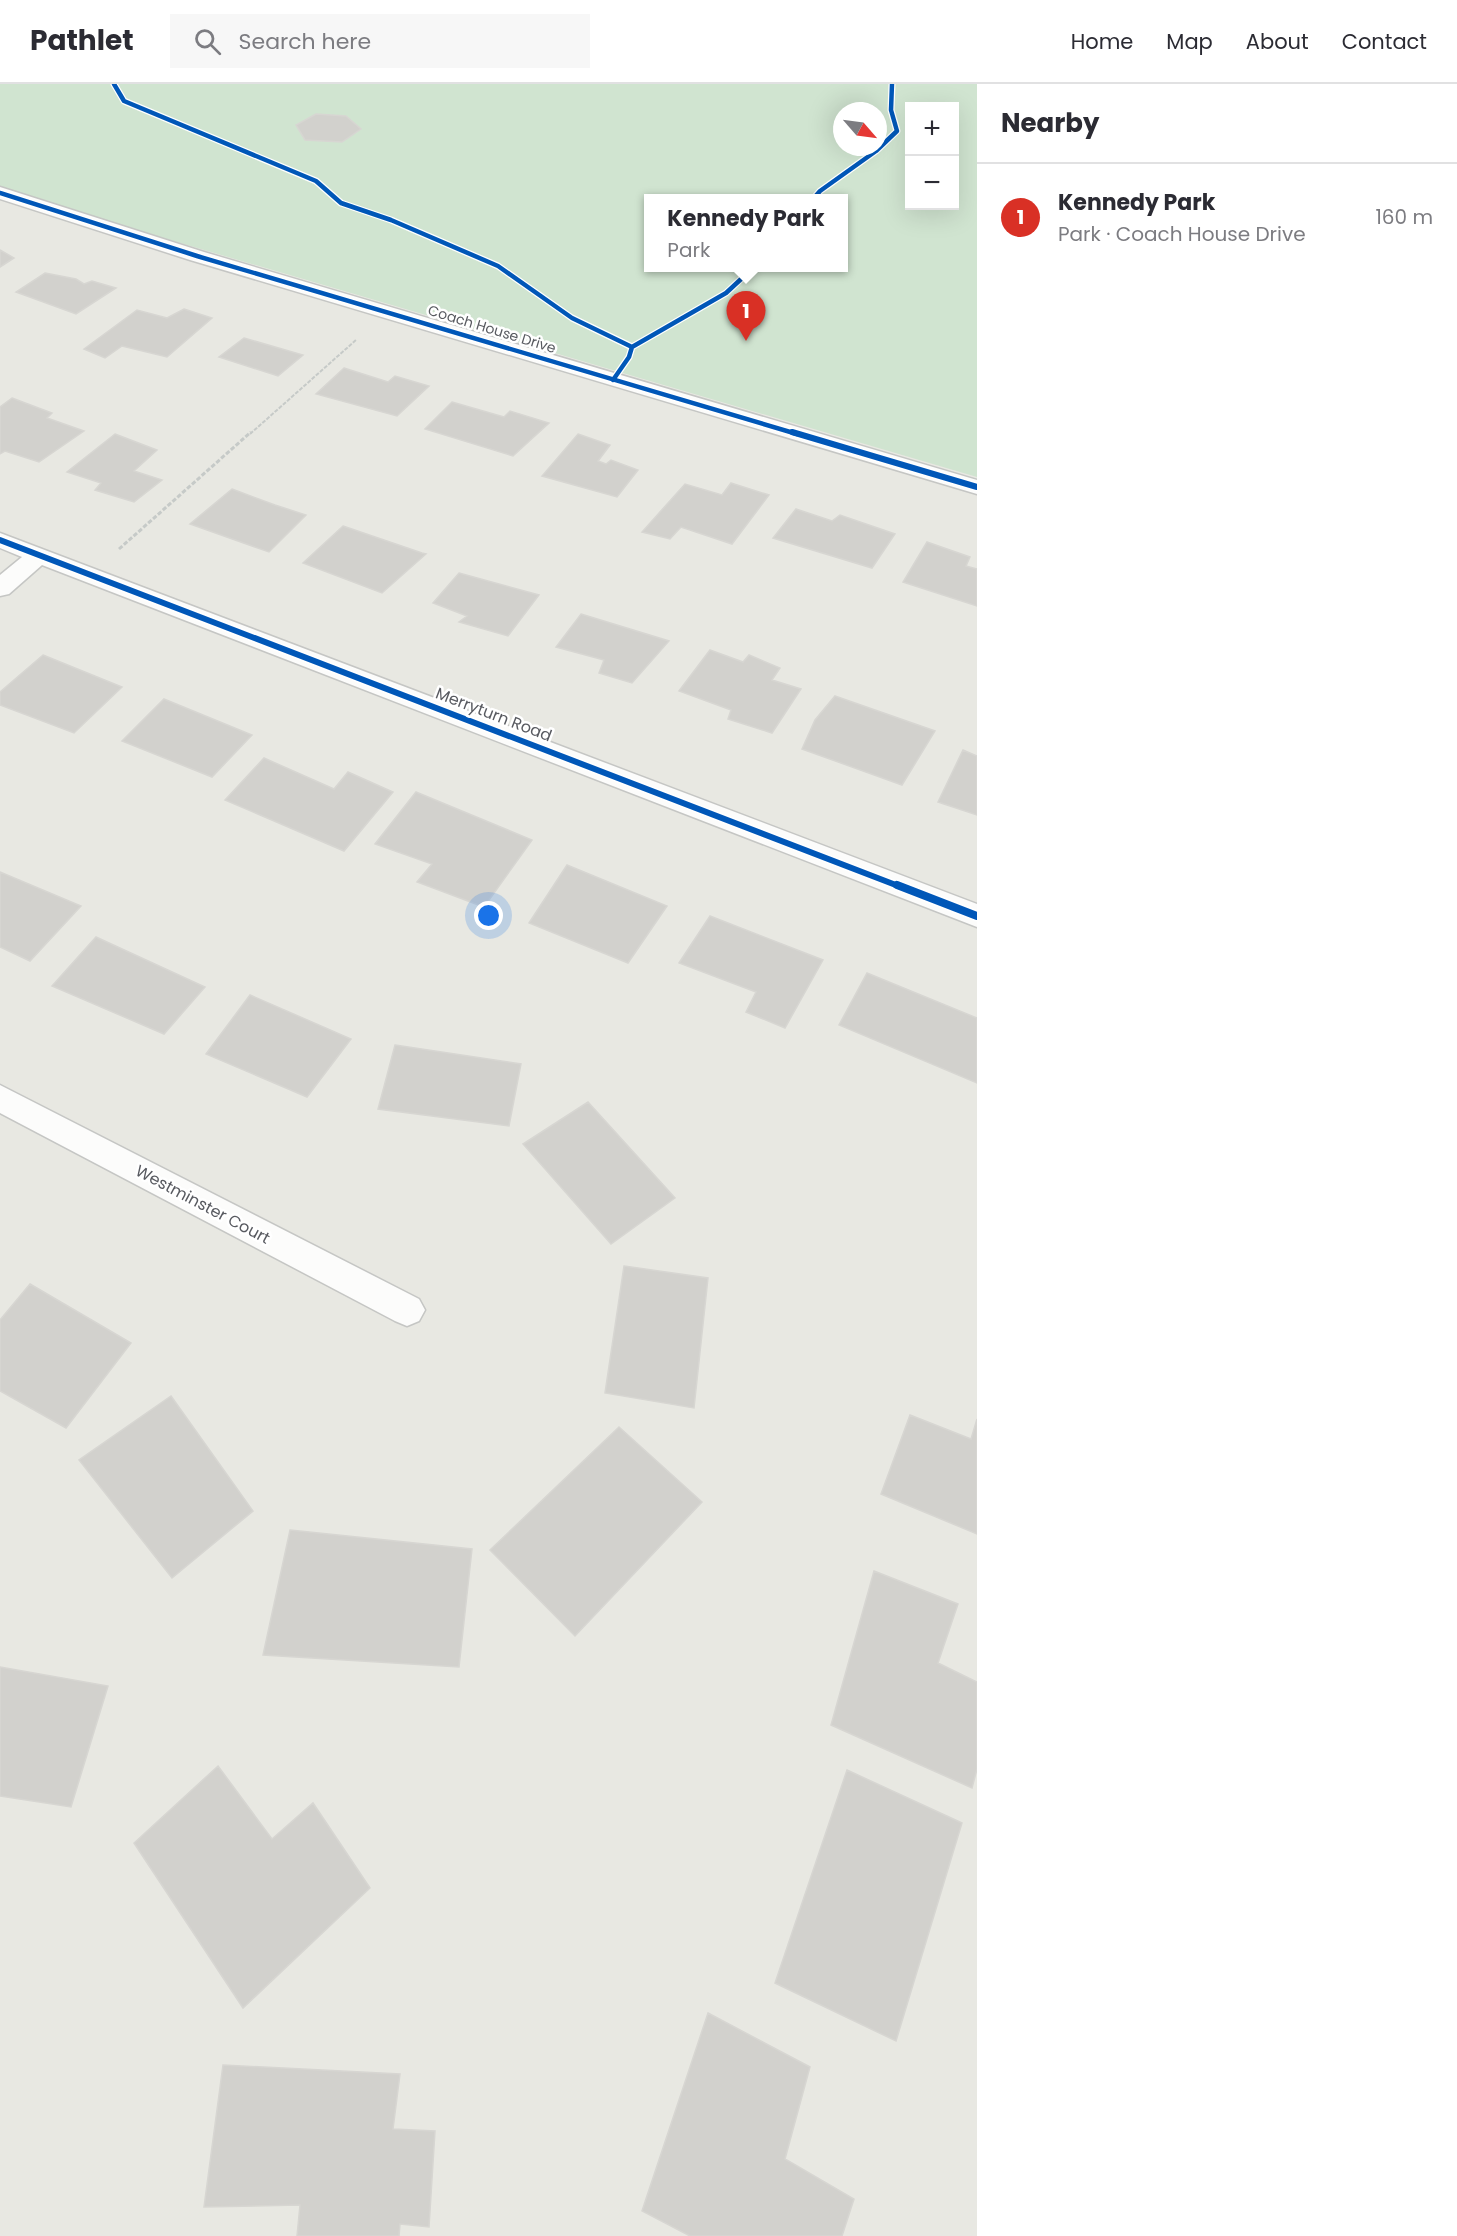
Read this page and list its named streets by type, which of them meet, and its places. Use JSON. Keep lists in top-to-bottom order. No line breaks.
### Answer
{"streets":{"street":["Coach House Drive","Merryturn Road","Westminster Court"]},"north":"bottom right","page":{"header":"Pathlet","search":"Search here","nav":["Home","Map","About","Contact"],"heading":"Nearby","map_buttons":["+","−"],"list":[{"mark":"1","name":"Kennedy Park","note":"Park · Coach House Drive","value":"160 m"}],"popup":["Kennedy Park","Park"],"pins":"1"}}
